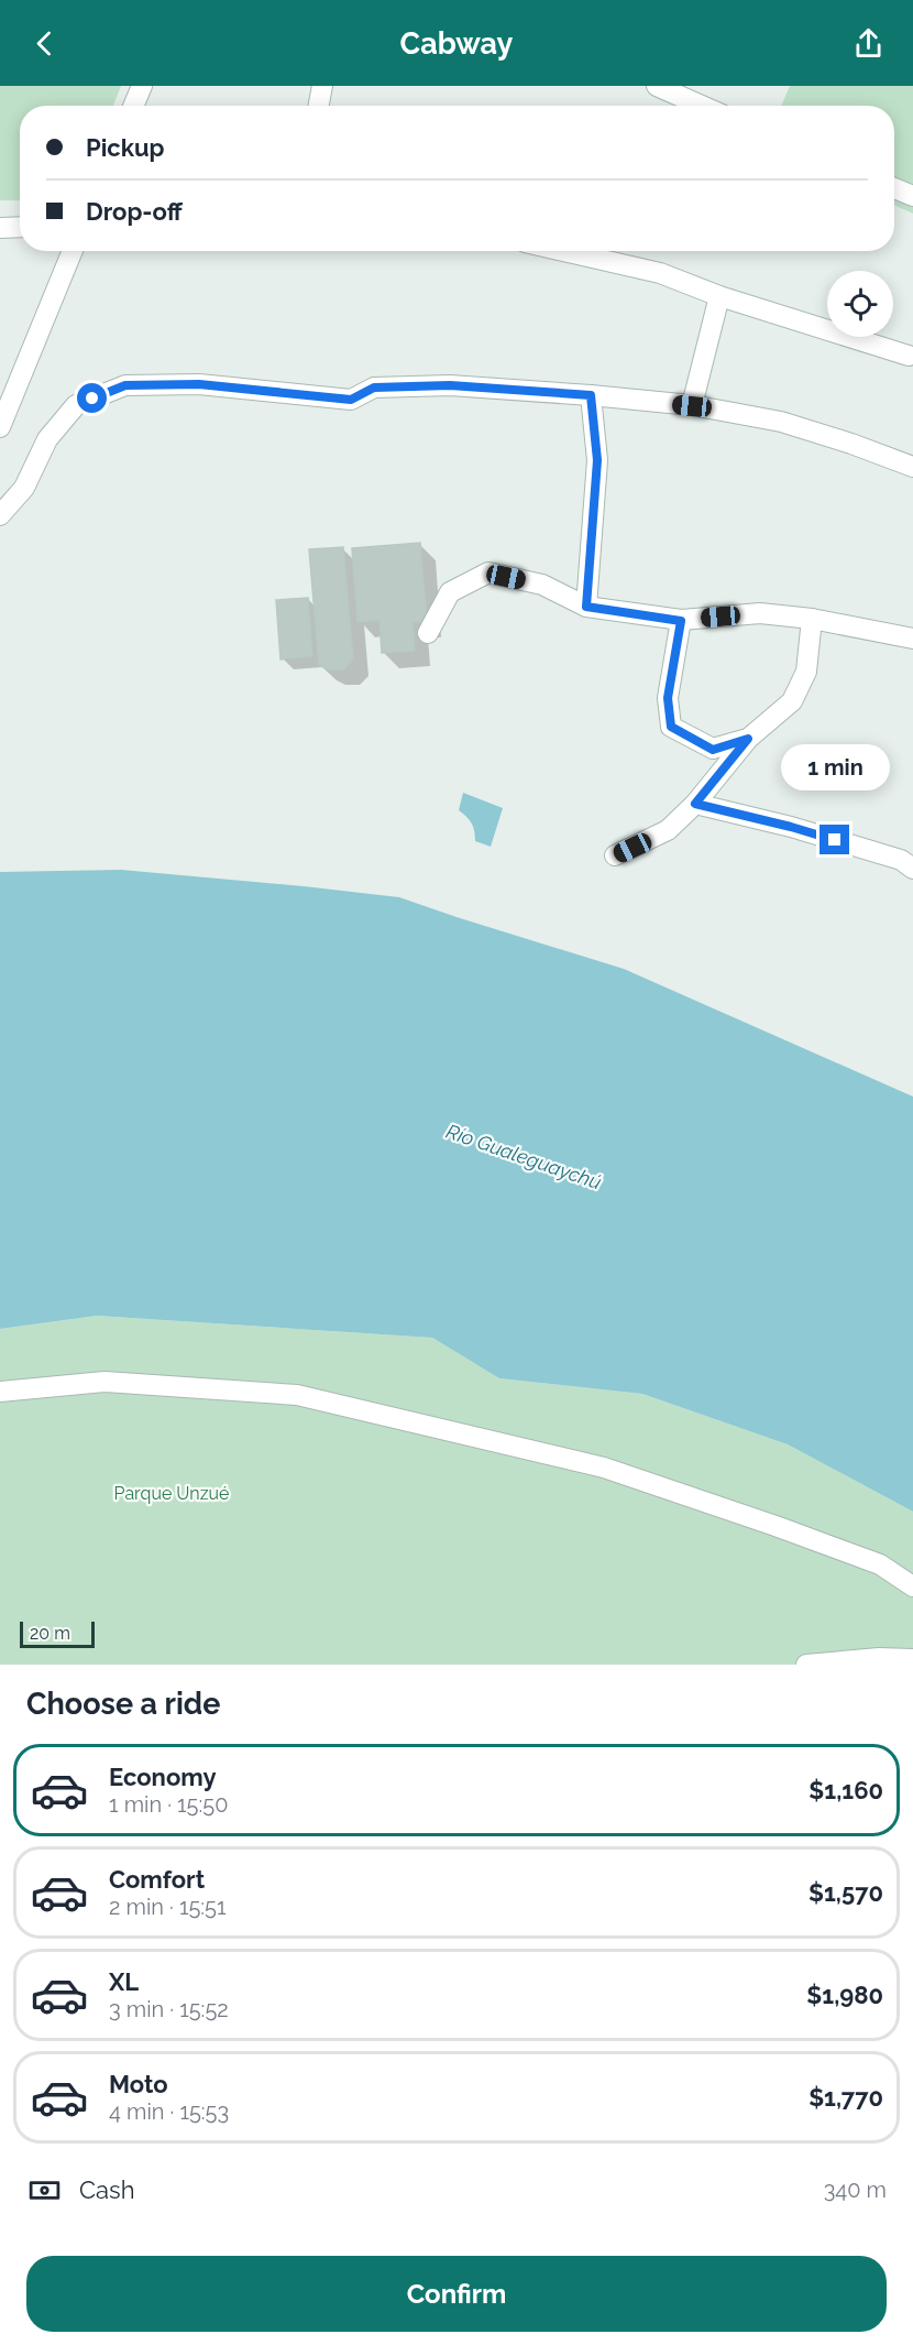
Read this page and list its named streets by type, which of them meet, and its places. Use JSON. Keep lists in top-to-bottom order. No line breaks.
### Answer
{"water":["Río Gualeguaychú"],"parks":["Parque Unzué"],"scale_bar":"20 m","page":{"header":"Cabway","banner":["Pickup","Drop-off"],"bubble":"1 min","scale":"20 m","heading":"Choose a ride","list":[{"name":"Economy","note":"1 min · 15:50","value":"$1,160"},{"name":"Comfort","note":"2 min · 15:51","value":"$1,570"},{"name":"XL","note":"3 min · 15:52","value":"$1,980"},{"name":"Moto","note":"4 min · 15:53","value":"$1,770"}],"pay":["Cash","340 m"],"buttons":"Confirm"}}
